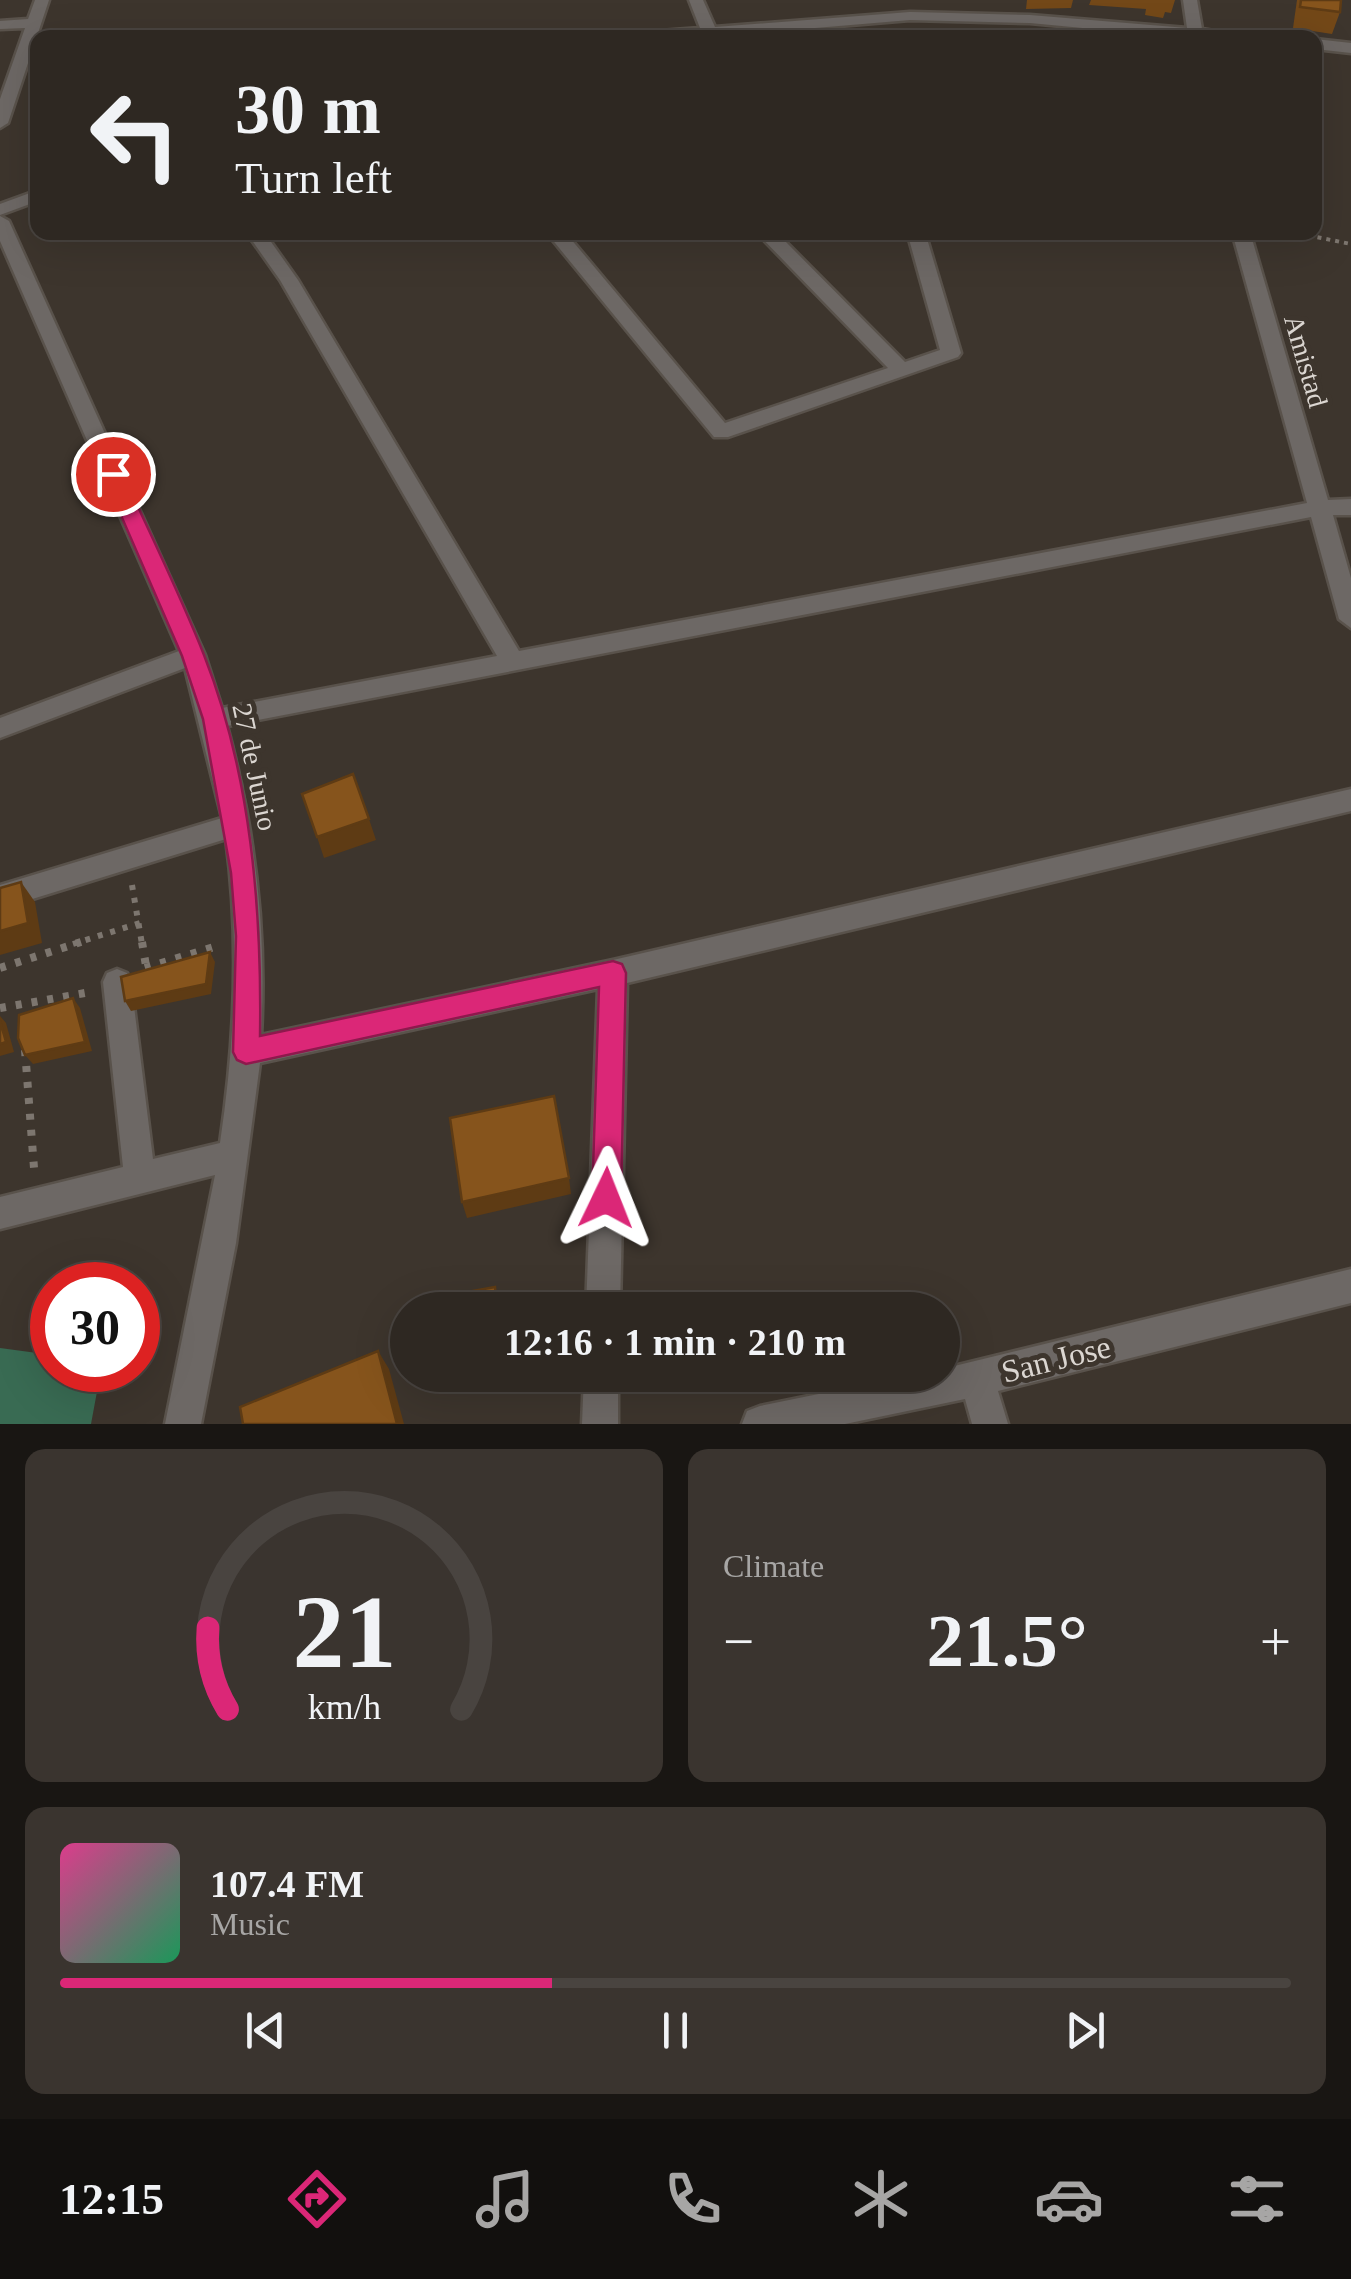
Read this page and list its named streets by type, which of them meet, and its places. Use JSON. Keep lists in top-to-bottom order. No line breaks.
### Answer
{"streets":{"street":["Amistad","27 de Junio","San Jose"]},"page":{"turn":["30 m","Turn left"],"limit":"30","trip":"12:16 · 1 min · 210 m","tile":"Climate","heat":["−","21.5°","+"],"song":["107.4 FM","Music"],"tabs":"12:15","gauge":["21","km/h"]}}
